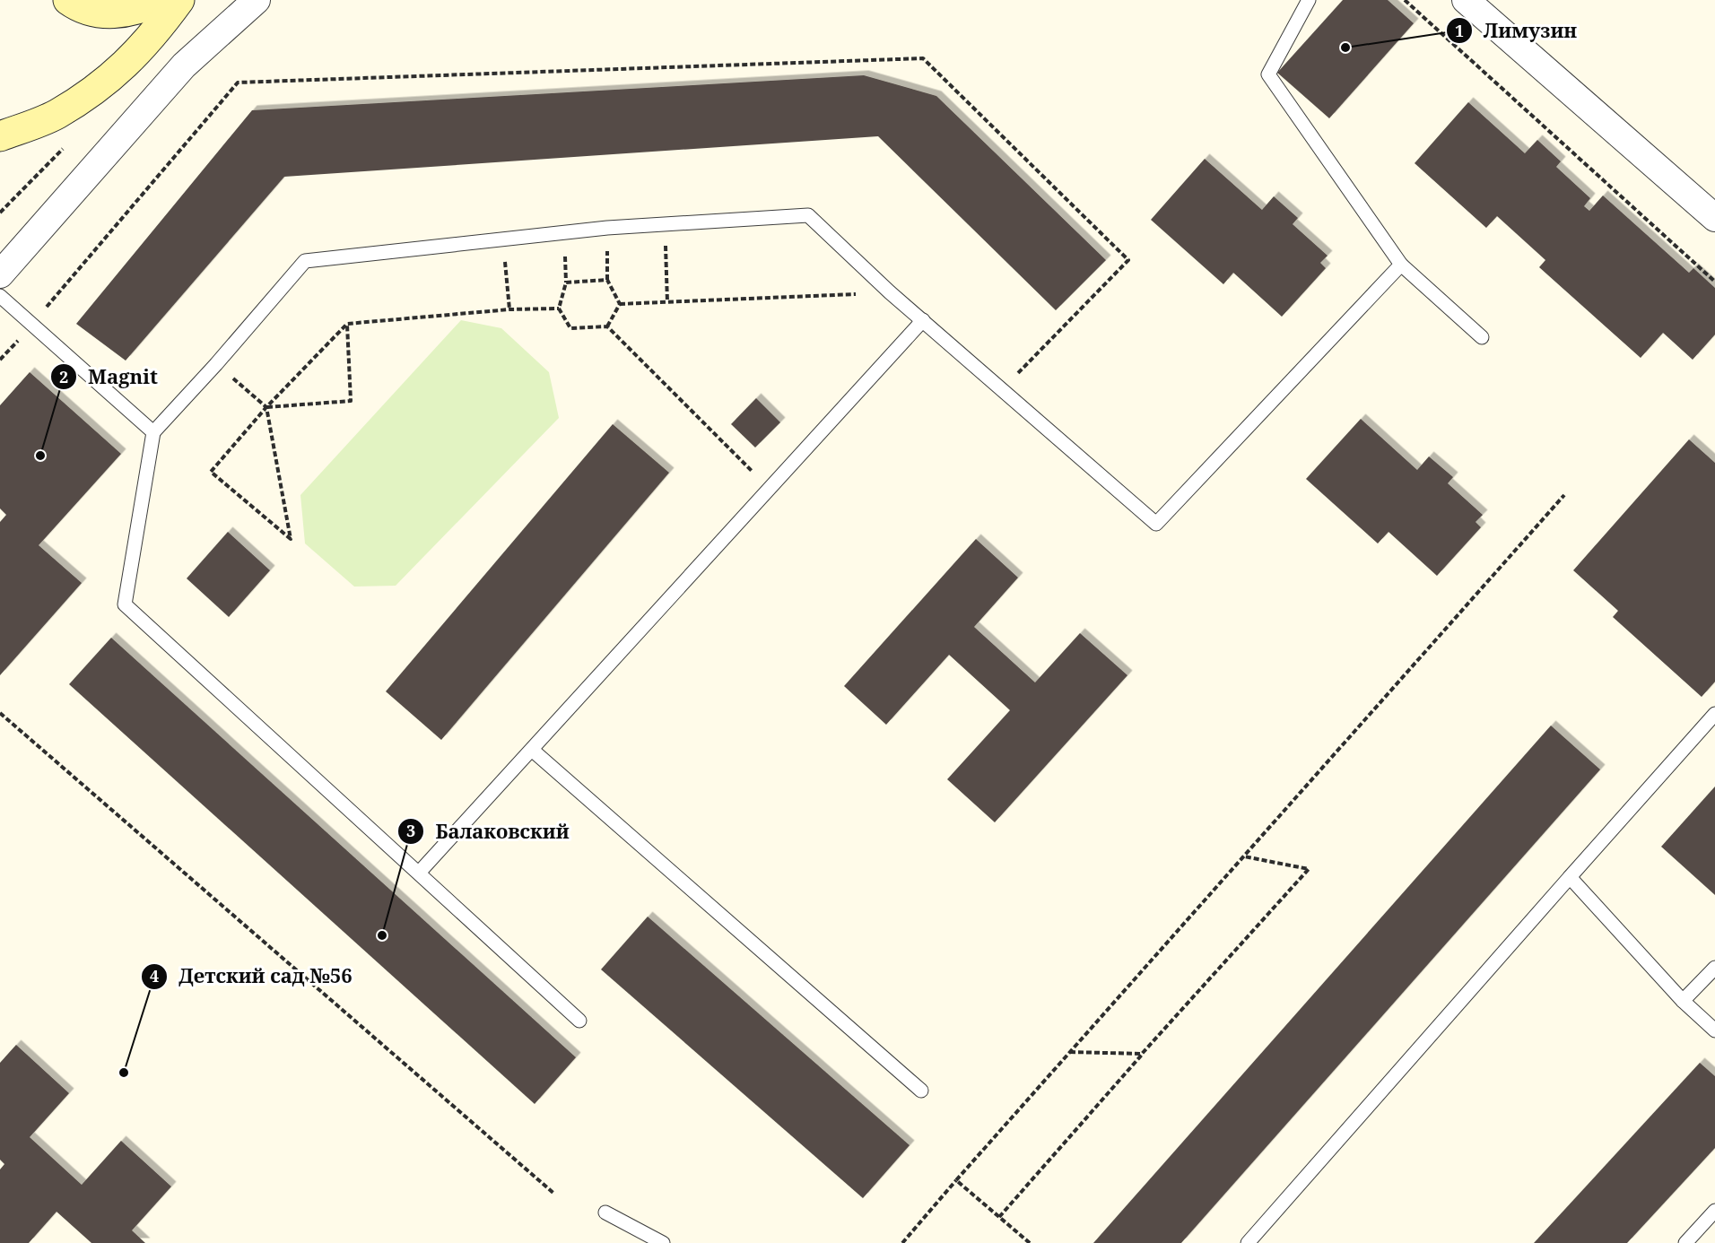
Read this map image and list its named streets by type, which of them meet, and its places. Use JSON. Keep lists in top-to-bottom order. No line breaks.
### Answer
{"places":["Лимузин","Magnit","Балаковский","Детский сад №56"]}
